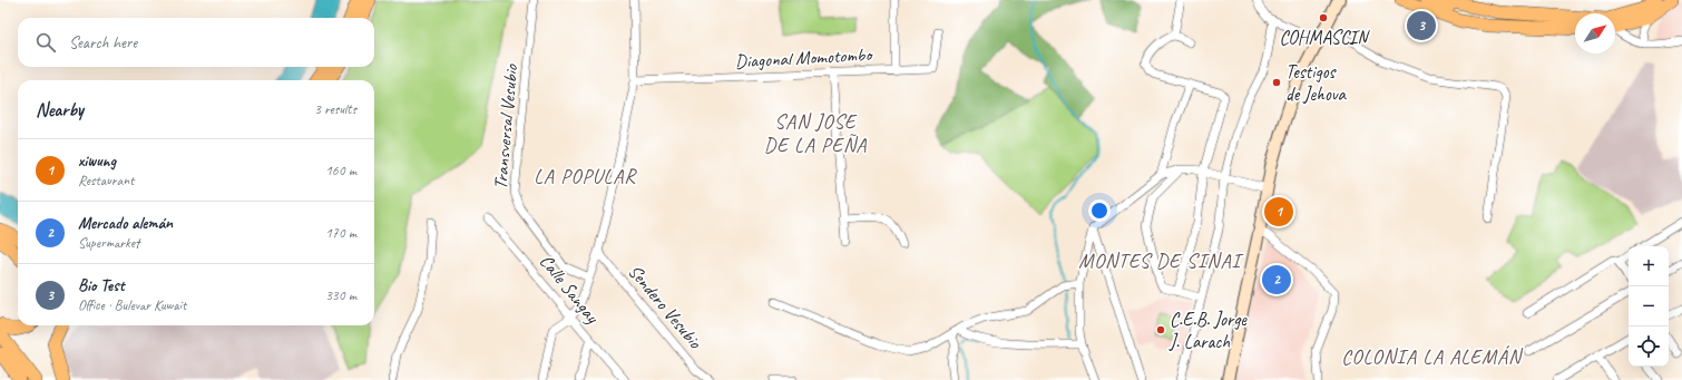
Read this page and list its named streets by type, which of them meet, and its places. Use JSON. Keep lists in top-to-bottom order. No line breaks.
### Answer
{"streets":{"street":["Diagonal Momotombo","Transversal Vesubio","Calle Sangay","Sendero Vesubio"]},"districts":["SAN JOSE DE LA PEÑA","LA POPULAR","MONTES DE SINAI","COLONIA LA ALEMÁN"],"places":["COHMASCIN","Testigos de Jehova","C.E.B. Jorge J. Larach"],"north":"top right","page":{"pins":["3","1","2"],"search":"Search here","heading":["Nearby","3 results"],"list":[{"mark":"1","name":"xiwung","note":"Restaurant","value":"160 m"},{"mark":"2","name":"Mercado alemán","note":"Supermarket","value":"170 m"},{"mark":"3","name":"Bio Test","note":"Office · Bulevar Kuwait","value":"330 m"}],"map_buttons":["+","−"]}}
